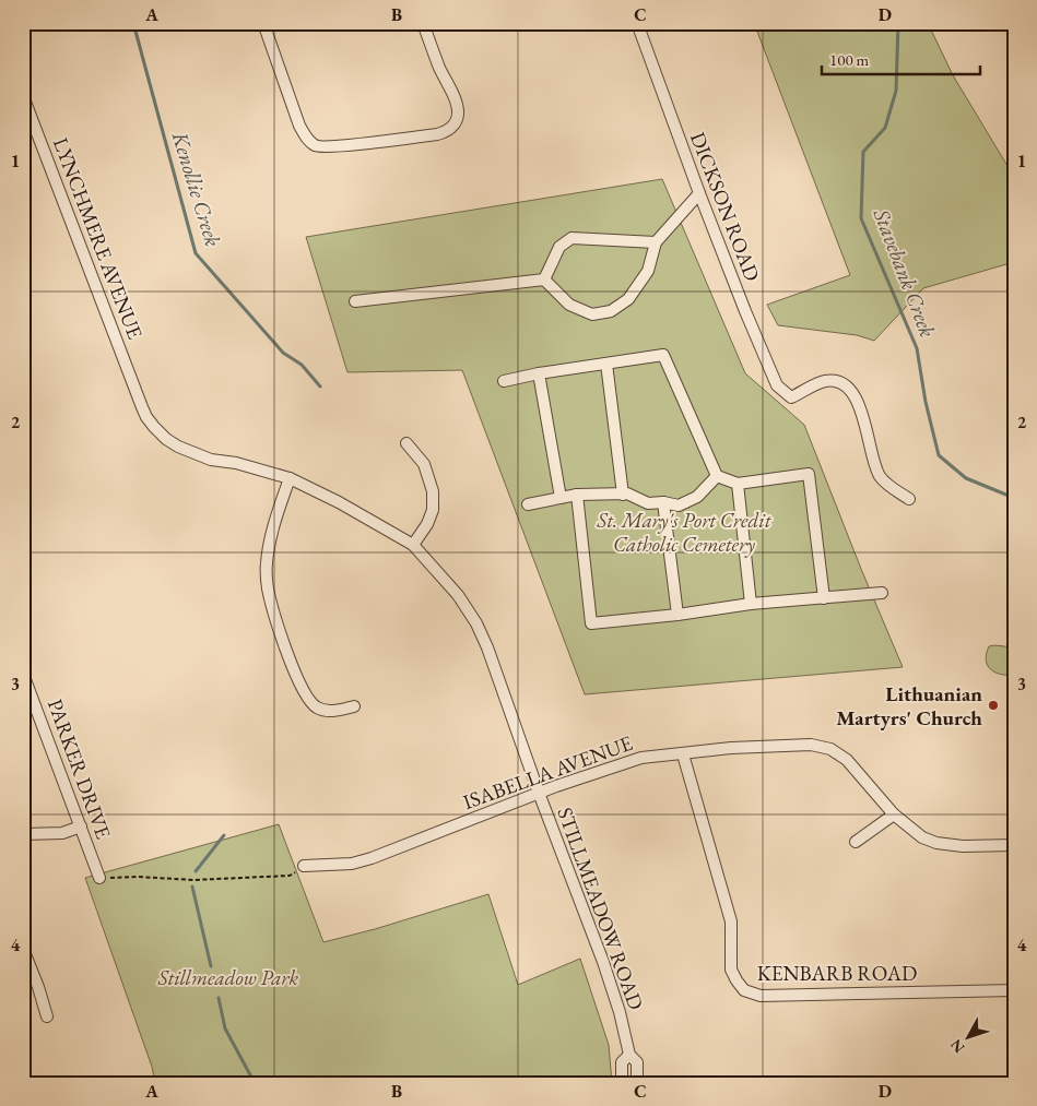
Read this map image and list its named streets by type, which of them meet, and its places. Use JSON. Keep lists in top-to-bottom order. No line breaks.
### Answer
{"streets":{"street":["DICKSON ROAD","LYNCHMERE AVENUE","PARKER DRIVE","ISABELLA AVENUE","STILLMEADOW ROAD","KENBARB ROAD"]},"crossings":[["LYNCHMERE AVENUE","STILLMEADOW ROAD"],["ISABELLA AVENUE","STILLMEADOW ROAD"],["ISABELLA AVENUE","KENBARB ROAD"]],"water":["Kenollie Creek","Stavebank Creek"],"parks":["St. Mary's Port Credit Catholic Cemetery","Stillmeadow Park"],"places":["Lithuanian Martyrs' Church"],"scale_bar":"100 m","north":"bottom left","grid":{"columns":["A","B","C","D"],"rows":["1","2","3","4"]}}
